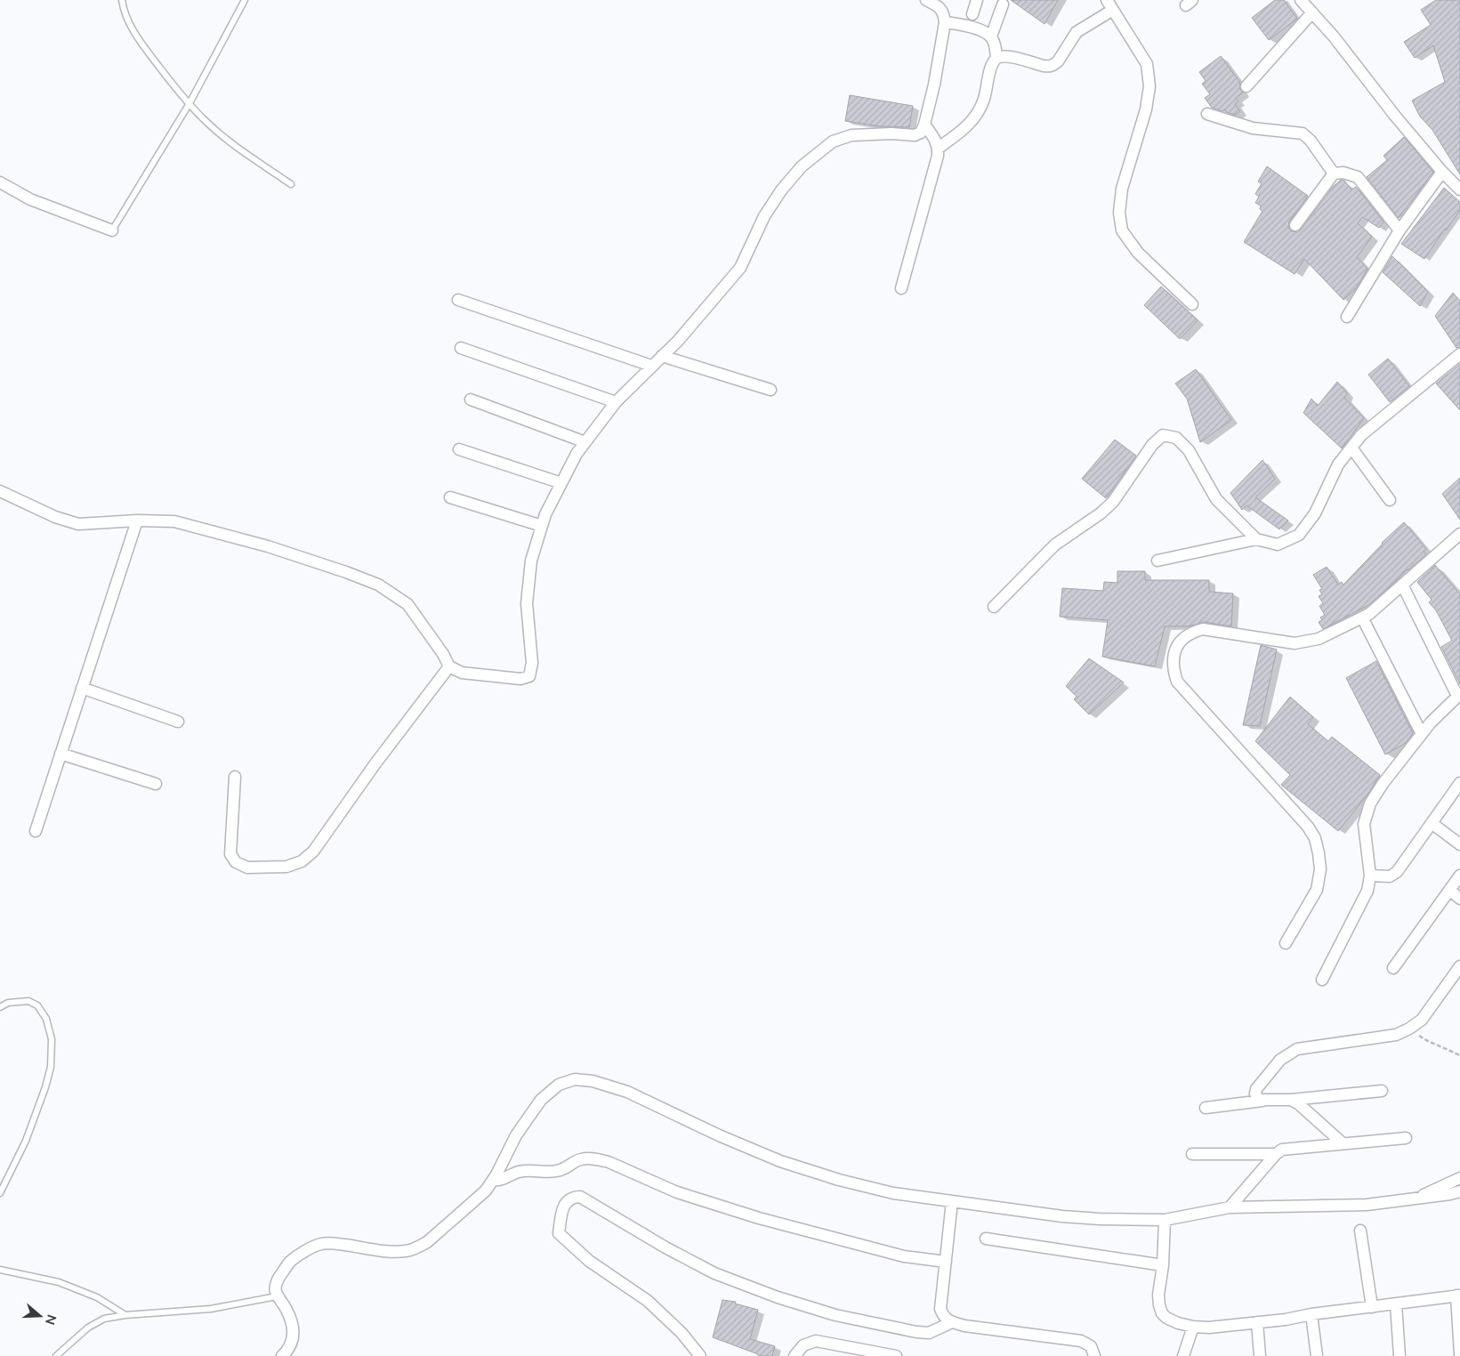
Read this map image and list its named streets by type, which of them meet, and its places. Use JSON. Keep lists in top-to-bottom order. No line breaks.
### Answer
{"north":"right"}
